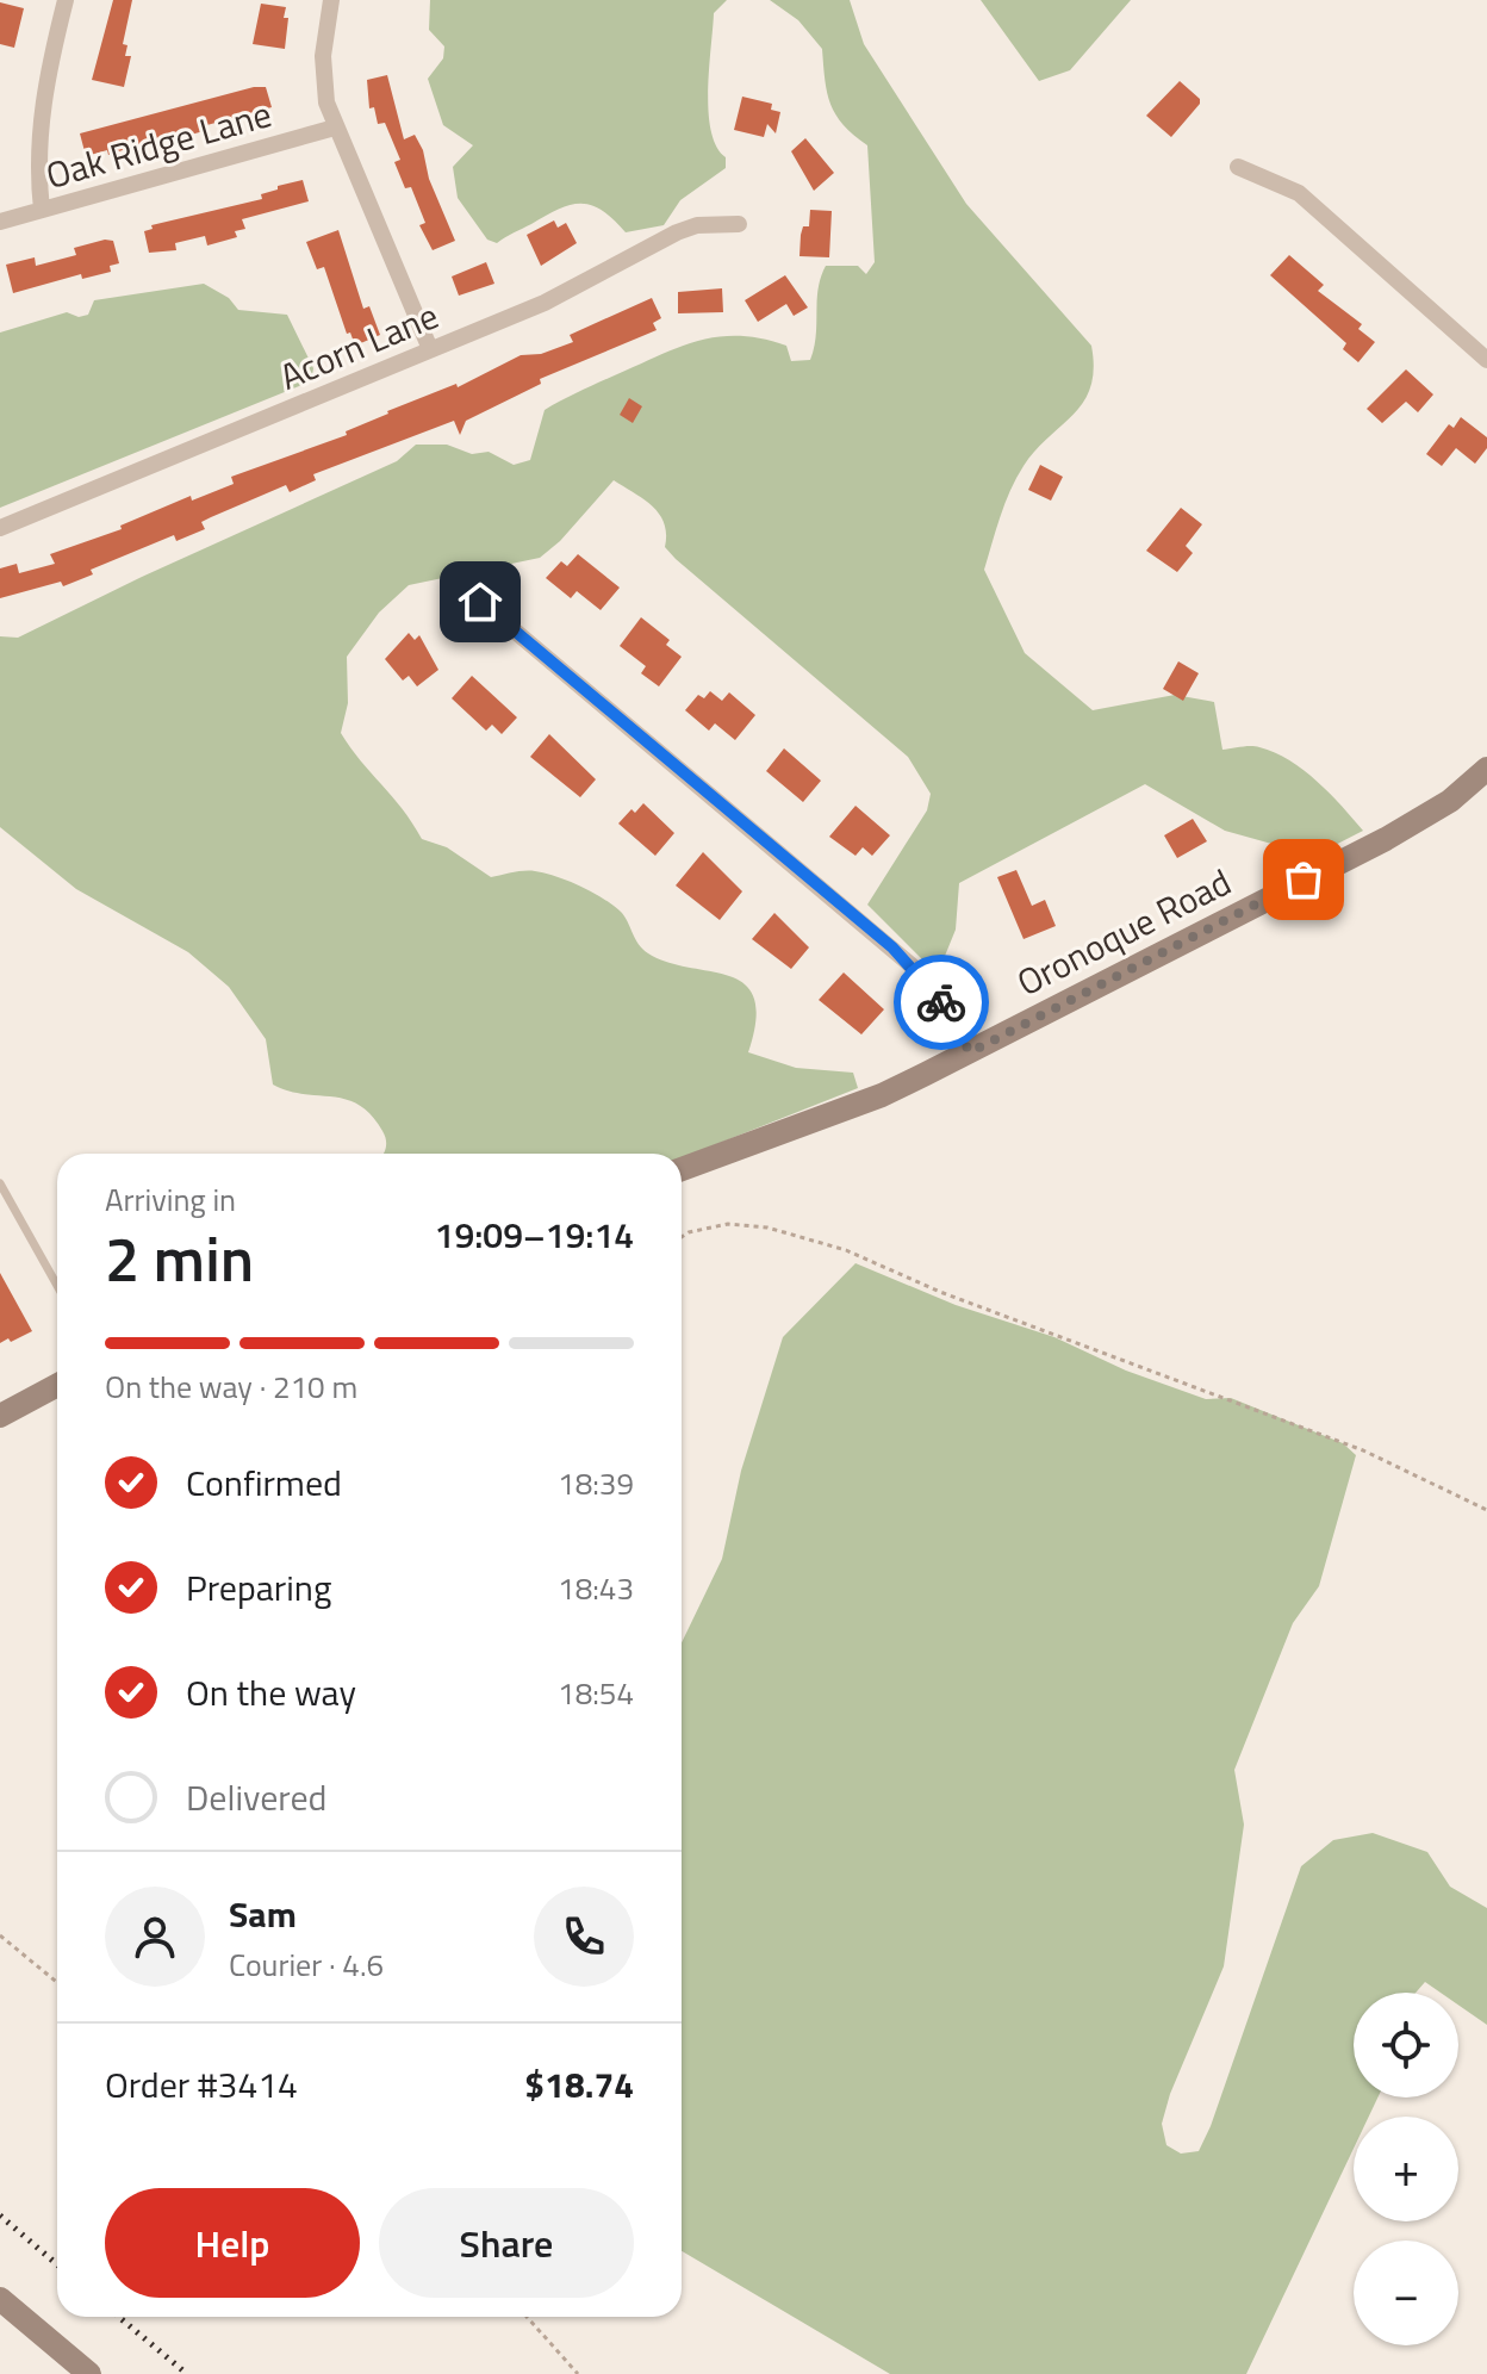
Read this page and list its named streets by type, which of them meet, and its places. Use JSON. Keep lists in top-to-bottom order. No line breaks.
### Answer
{"streets":{"street":["Oak Ridge Lane","Acorn Lane","Oronoque Road"]},"page":{"heading":["2 min","Arriving in","19:09–19:14"],"panel":["Sam","Courier · 4.6","Order #3414","$18.74"],"bar":"On the way · 210 m","list":[["Confirmed","18:39"],["Preparing","18:43"],["On the way","18:54"],"Delivered"],"map_buttons":["+","−"],"buttons":["Help","Share"]}}
